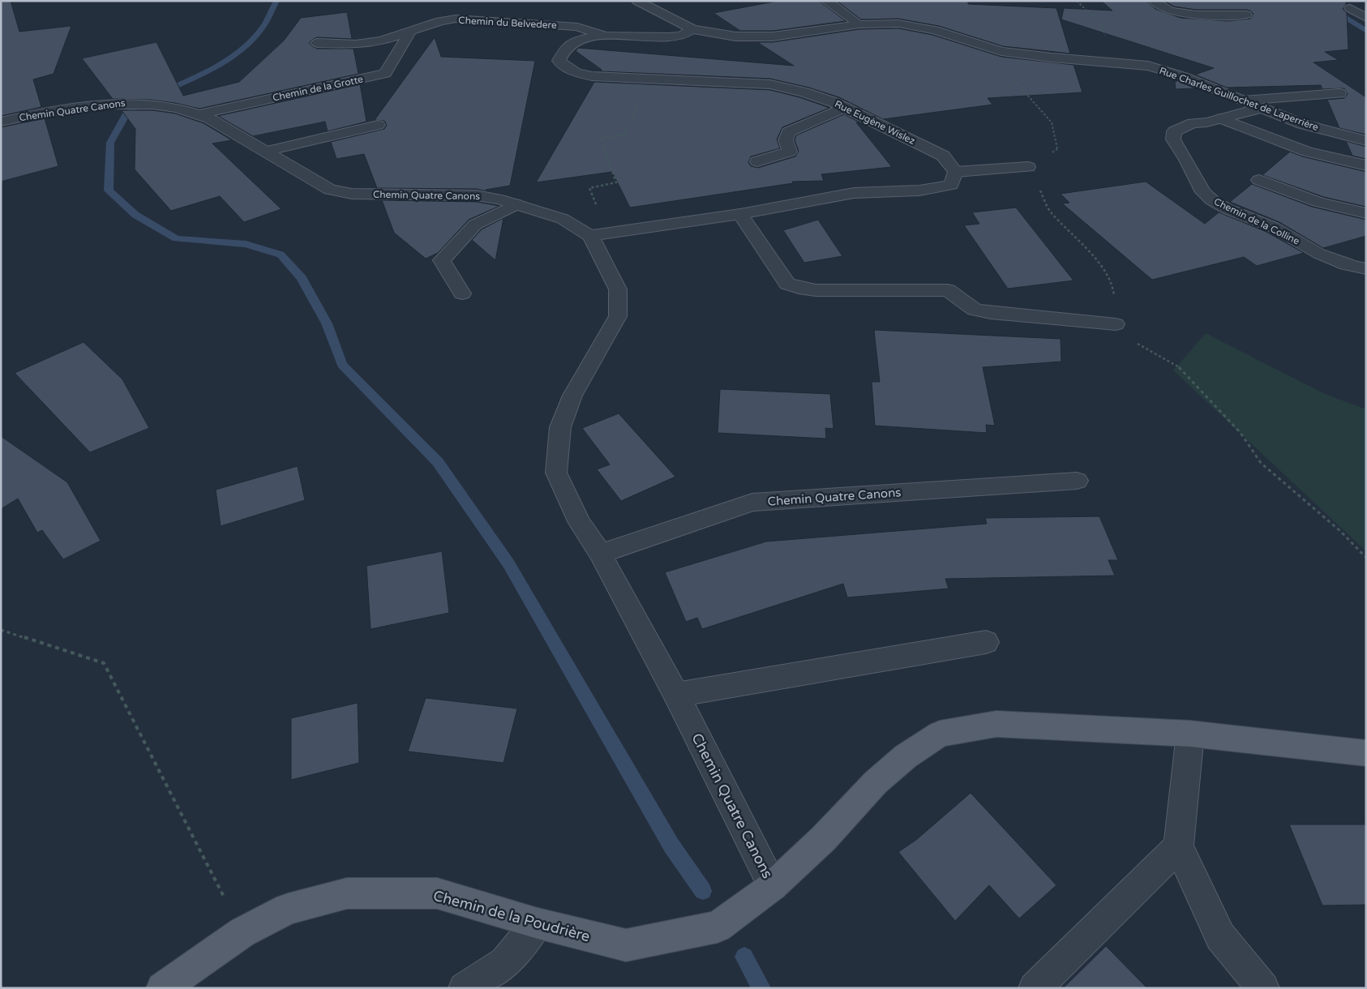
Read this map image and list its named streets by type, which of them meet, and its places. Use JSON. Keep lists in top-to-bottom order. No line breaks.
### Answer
{"streets":{"main road":["Chemin de la Poudrière"],"street":["Chemin du Belvedere","Chemin de la Grotte","Rue Charles Guillochet de Laperrière","Chemin Quatre Canons","Rue Eugène Wislez","Chemin de la Colline"]},"crossings":[["Chemin du Belvedere","Chemin de la Grotte"],["Chemin du Belvedere","Rue Eugène Wislez"],["Chemin de la Grotte","Chemin Quatre Canons"],["Rue Charles Guillochet de Laperrière","Rue Eugène Wislez"],["Rue Charles Guillochet de Laperrière","Chemin de la Colline"],["Chemin Quatre Canons","Chemin de la Poudrière"]]}
